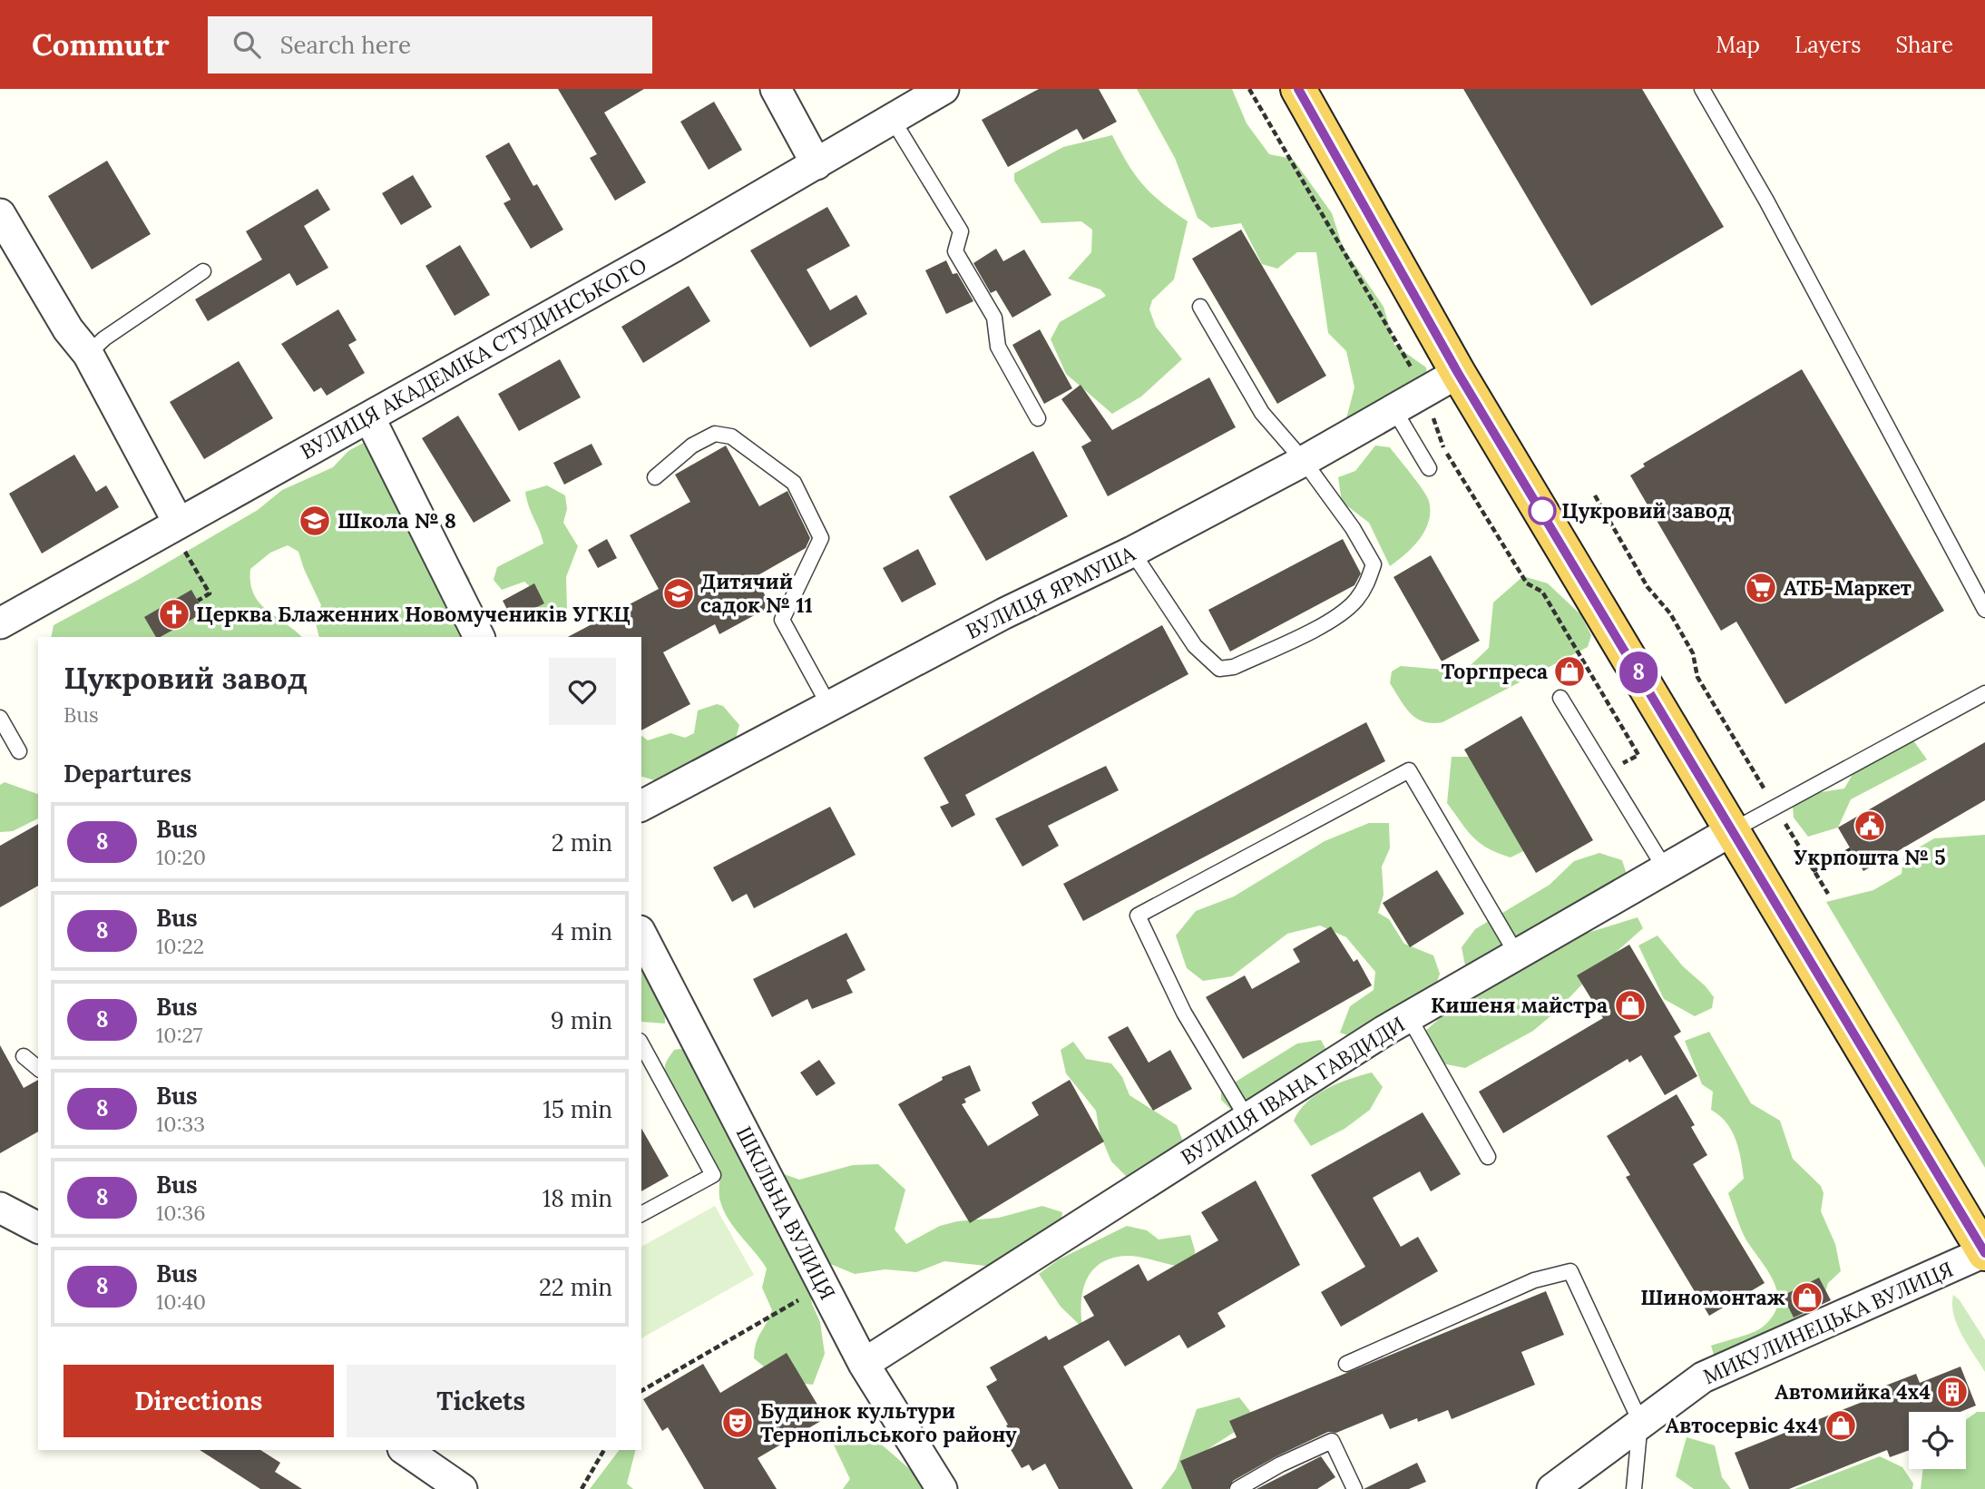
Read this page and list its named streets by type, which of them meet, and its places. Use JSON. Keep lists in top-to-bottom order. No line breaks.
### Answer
{"streets":{"highway":["МИКУЛИНЕЦЬКА ВУЛИЦЯ"],"street":["ВУЛИЦЯ АКАДЕМІКА СТУДИНСЬКОГО","ВУЛИЦЯ ЯРМУША","ВУЛИЦЯ ІВАНА ГАВДИДИ","ШКІЛЬНА ВУЛИЦЯ"]},"crossings":[["ВУЛИЦЯ ЯРМУША","МИКУЛИНЕЦЬКА ВУЛИЦЯ"],["ВУЛИЦЯ ІВАНА ГАВДИДИ","ШКІЛЬНА ВУЛИЦЯ"],["ВУЛИЦЯ ІВАНА ГАВДИДИ","МИКУЛИНЕЦЬКА ВУЛИЦЯ"]],"places":{"other":["Цукровий завод"],"school or university":["Школа № 8","Дитячий садок № 11"],"supermarket":["АТБ-Маркет"],"church":["Церква Блаженних Новомучеників УГКЦ"],"shop":["Торгпреса","Кишеня майстра","Шиномонтаж","Автосервіс 4х4"],"public building":["Укрпошта № 5"],"building":["Автомийка 4х4"],"theatre":["Будинок культури Тернопільського району"]},"lines":["bus line 8"],"page":{"header":"Commutr","search":"Search here","nav":["Map","Layers","Share"],"on_map":"8","heading":[["Цукровий завод","Bus"],"Departures"],"list":[{"mark":"8","name":"Bus","note":"10:20","value":"2 min"},{"mark":"8","name":"Bus","note":"10:22","value":"4 min"},{"mark":"8","name":"Bus","note":"10:27","value":"9 min"},{"mark":"8","name":"Bus","note":"10:33","value":"15 min"},{"mark":"8","name":"Bus","note":"10:36","value":"18 min"},{"mark":"8","name":"Bus","note":"10:40","value":"22 min"}],"buttons":["Directions","Tickets"]}}
